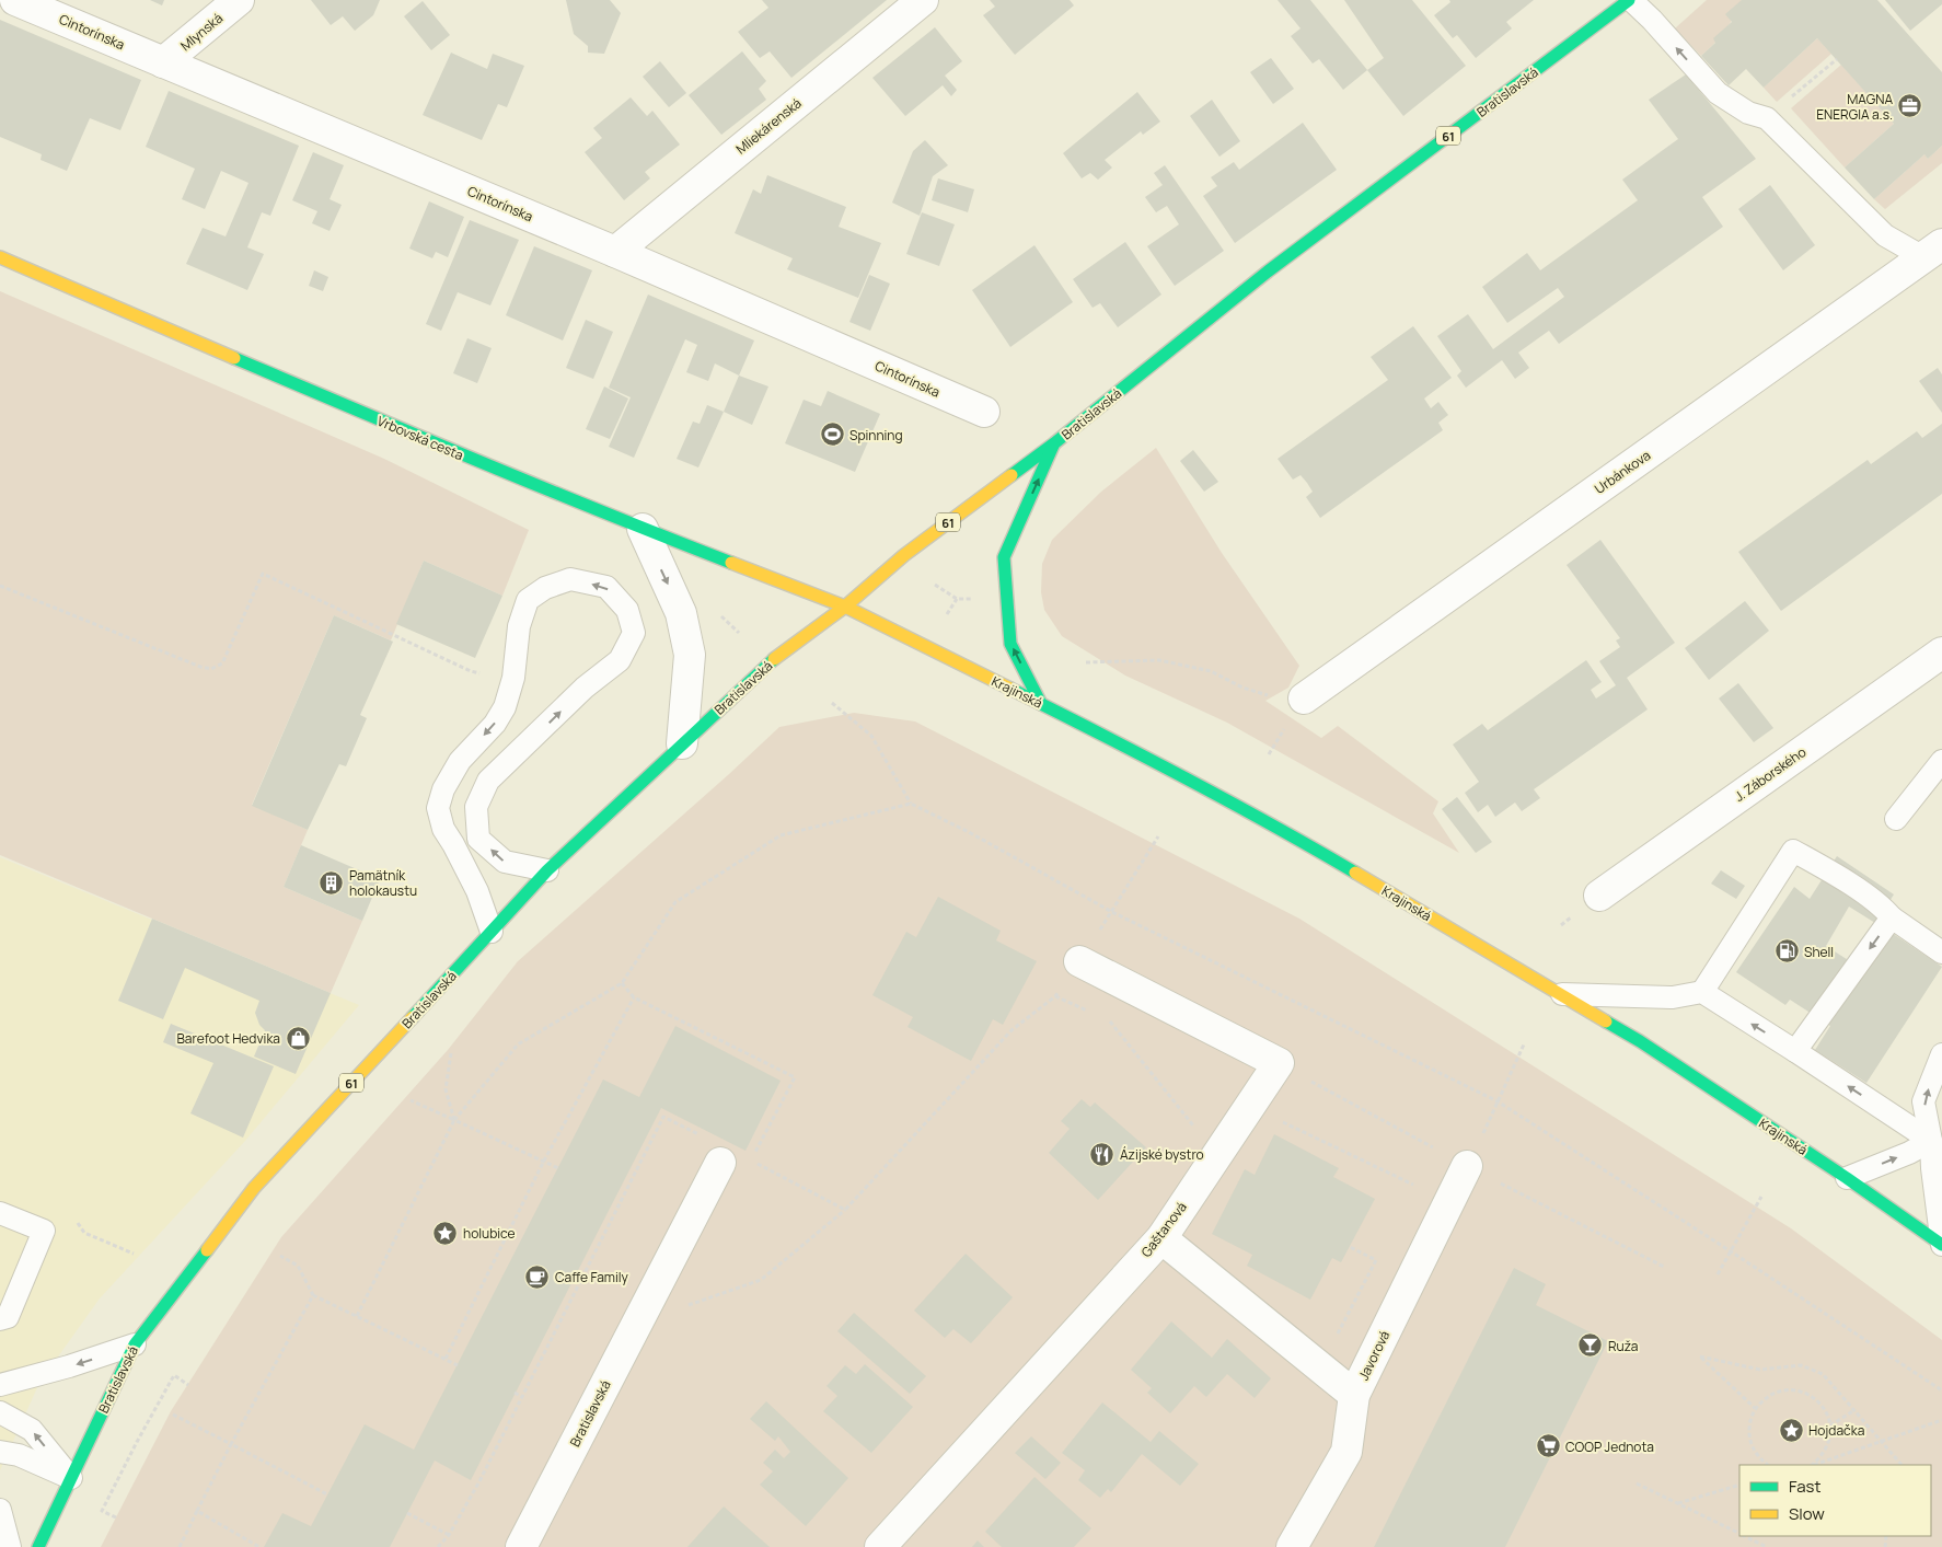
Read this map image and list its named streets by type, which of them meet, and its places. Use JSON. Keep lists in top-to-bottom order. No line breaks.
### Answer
{"streets":{"main road":["Bratislavská","61","Vrbovská cesta","Krajinská"],"street":["Cintorínska","Mlynská","Mliekárenská","Urbánkova","J. Záborského","Gaštanová","Javorová"]},"crossings":[["Cintorínska","Mlynská"],["Cintorínska","Mliekárenská"],["Bratislavská","Vrbovská cesta"],["Bratislavská","Krajinská"],["Vrbovská cesta","Krajinská"]],"places":{"office":["MAGNA ENERGIA a.s."],"sports":["Spinning"],"building":["Pamätník holokaustu"],"fuel station":["Shell"],"shop":["Barefoot Hedvika"],"restaurant":["Ázijské bystro"],"place":["holubice","Hojdačka"],"cafe":["Caffe Family"],"bar":["Ruža"],"supermarket":["COOP Jednota"]},"legend":["Fast","Slow"]}
